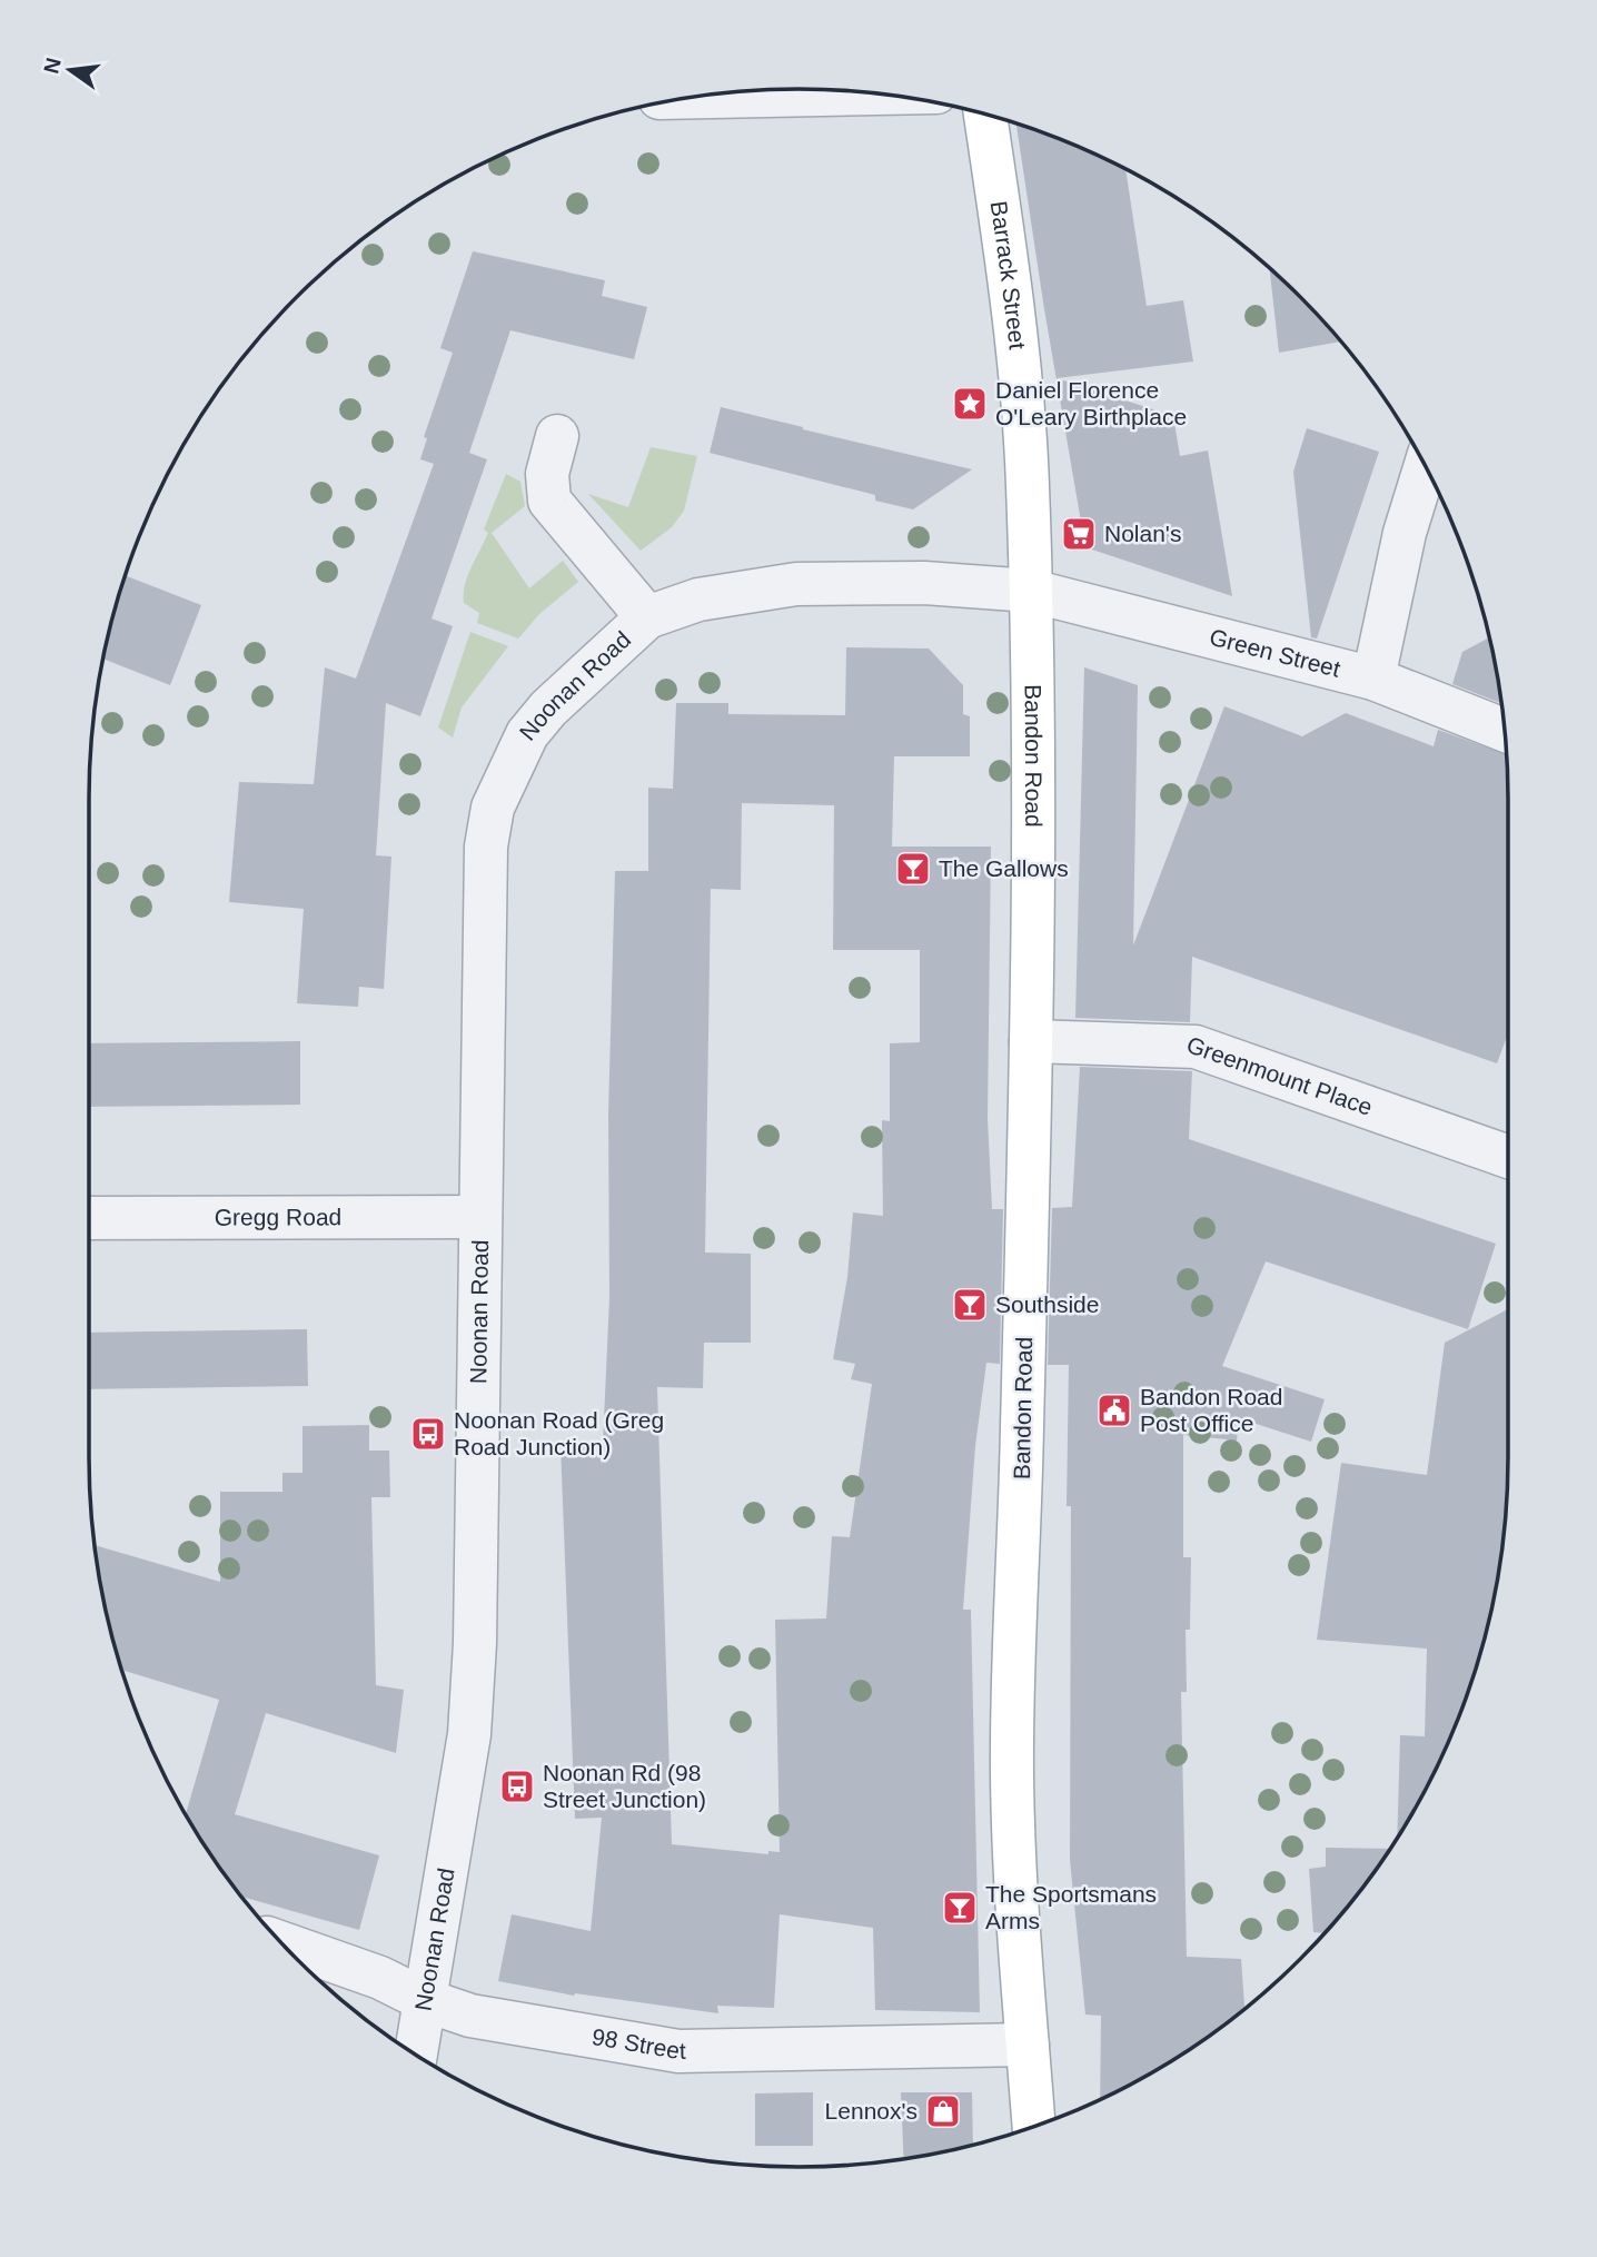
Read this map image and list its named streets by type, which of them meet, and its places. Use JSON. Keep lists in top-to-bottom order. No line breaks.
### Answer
{"streets":{"main road":["Barrack Street","Bandon Road"],"street":["Green Street","Noonan Road","Greenmount Place","Gregg Road","98 Street"]},"crossings":[["Barrack Street","Green Street"],["Barrack Street","Noonan Road"],["Barrack Street","Bandon Road"],["Green Street","Noonan Road"],["Green Street","Bandon Road"],["Noonan Road","Bandon Road"],["Noonan Road","Gregg Road"],["Noonan Road","98 Street"],["Bandon Road","Greenmount Place"],["Bandon Road","98 Street"]],"places":{"place":["Daniel Florence O'Leary Birthplace"],"supermarket":["Nolan's"],"bar":["The Gallows","Southside","The Sportsmans Arms"],"public building":["Bandon Road Post Office"],"bus stop":["Noonan Road (Greg Road Junction)","Noonan Rd (98 Street Junction)"],"shop":["Lennox's"]},"north":"left"}
